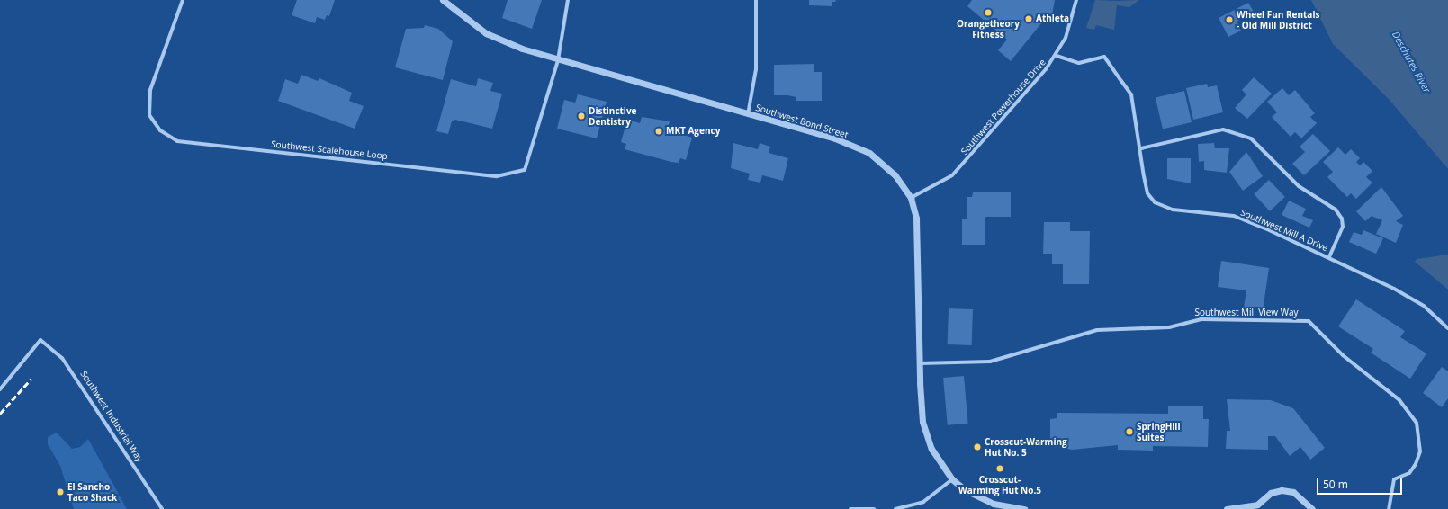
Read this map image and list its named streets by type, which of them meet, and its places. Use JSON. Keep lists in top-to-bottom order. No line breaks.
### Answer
{"streets":{"street":["Southwest Powerhouse Drive","Southwest Bond Street","Southwest Scalehouse Loop","Southwest Mill A Drive","Southwest Mill View Way","Southwest Industrial Way"]},"crossings":[["Southwest Powerhouse Drive","Southwest Bond Street"],["Southwest Powerhouse Drive","Southwest Mill A Drive"],["Southwest Bond Street","Southwest Scalehouse Loop"],["Southwest Bond Street","Southwest Mill View Way"]],"water":["Deschutes River"],"places":["Orangetheory Fitness","Athleta","Wheel Fun Rentals - Old Mill District","Distinctive Dentistry","MKT Agency","SpringHill Suites","Crosscut-Warming Hut No. 5","Crosscut- Warming Hut No.5","El Sancho Taco Shack"],"scale_bar":"50 m"}
